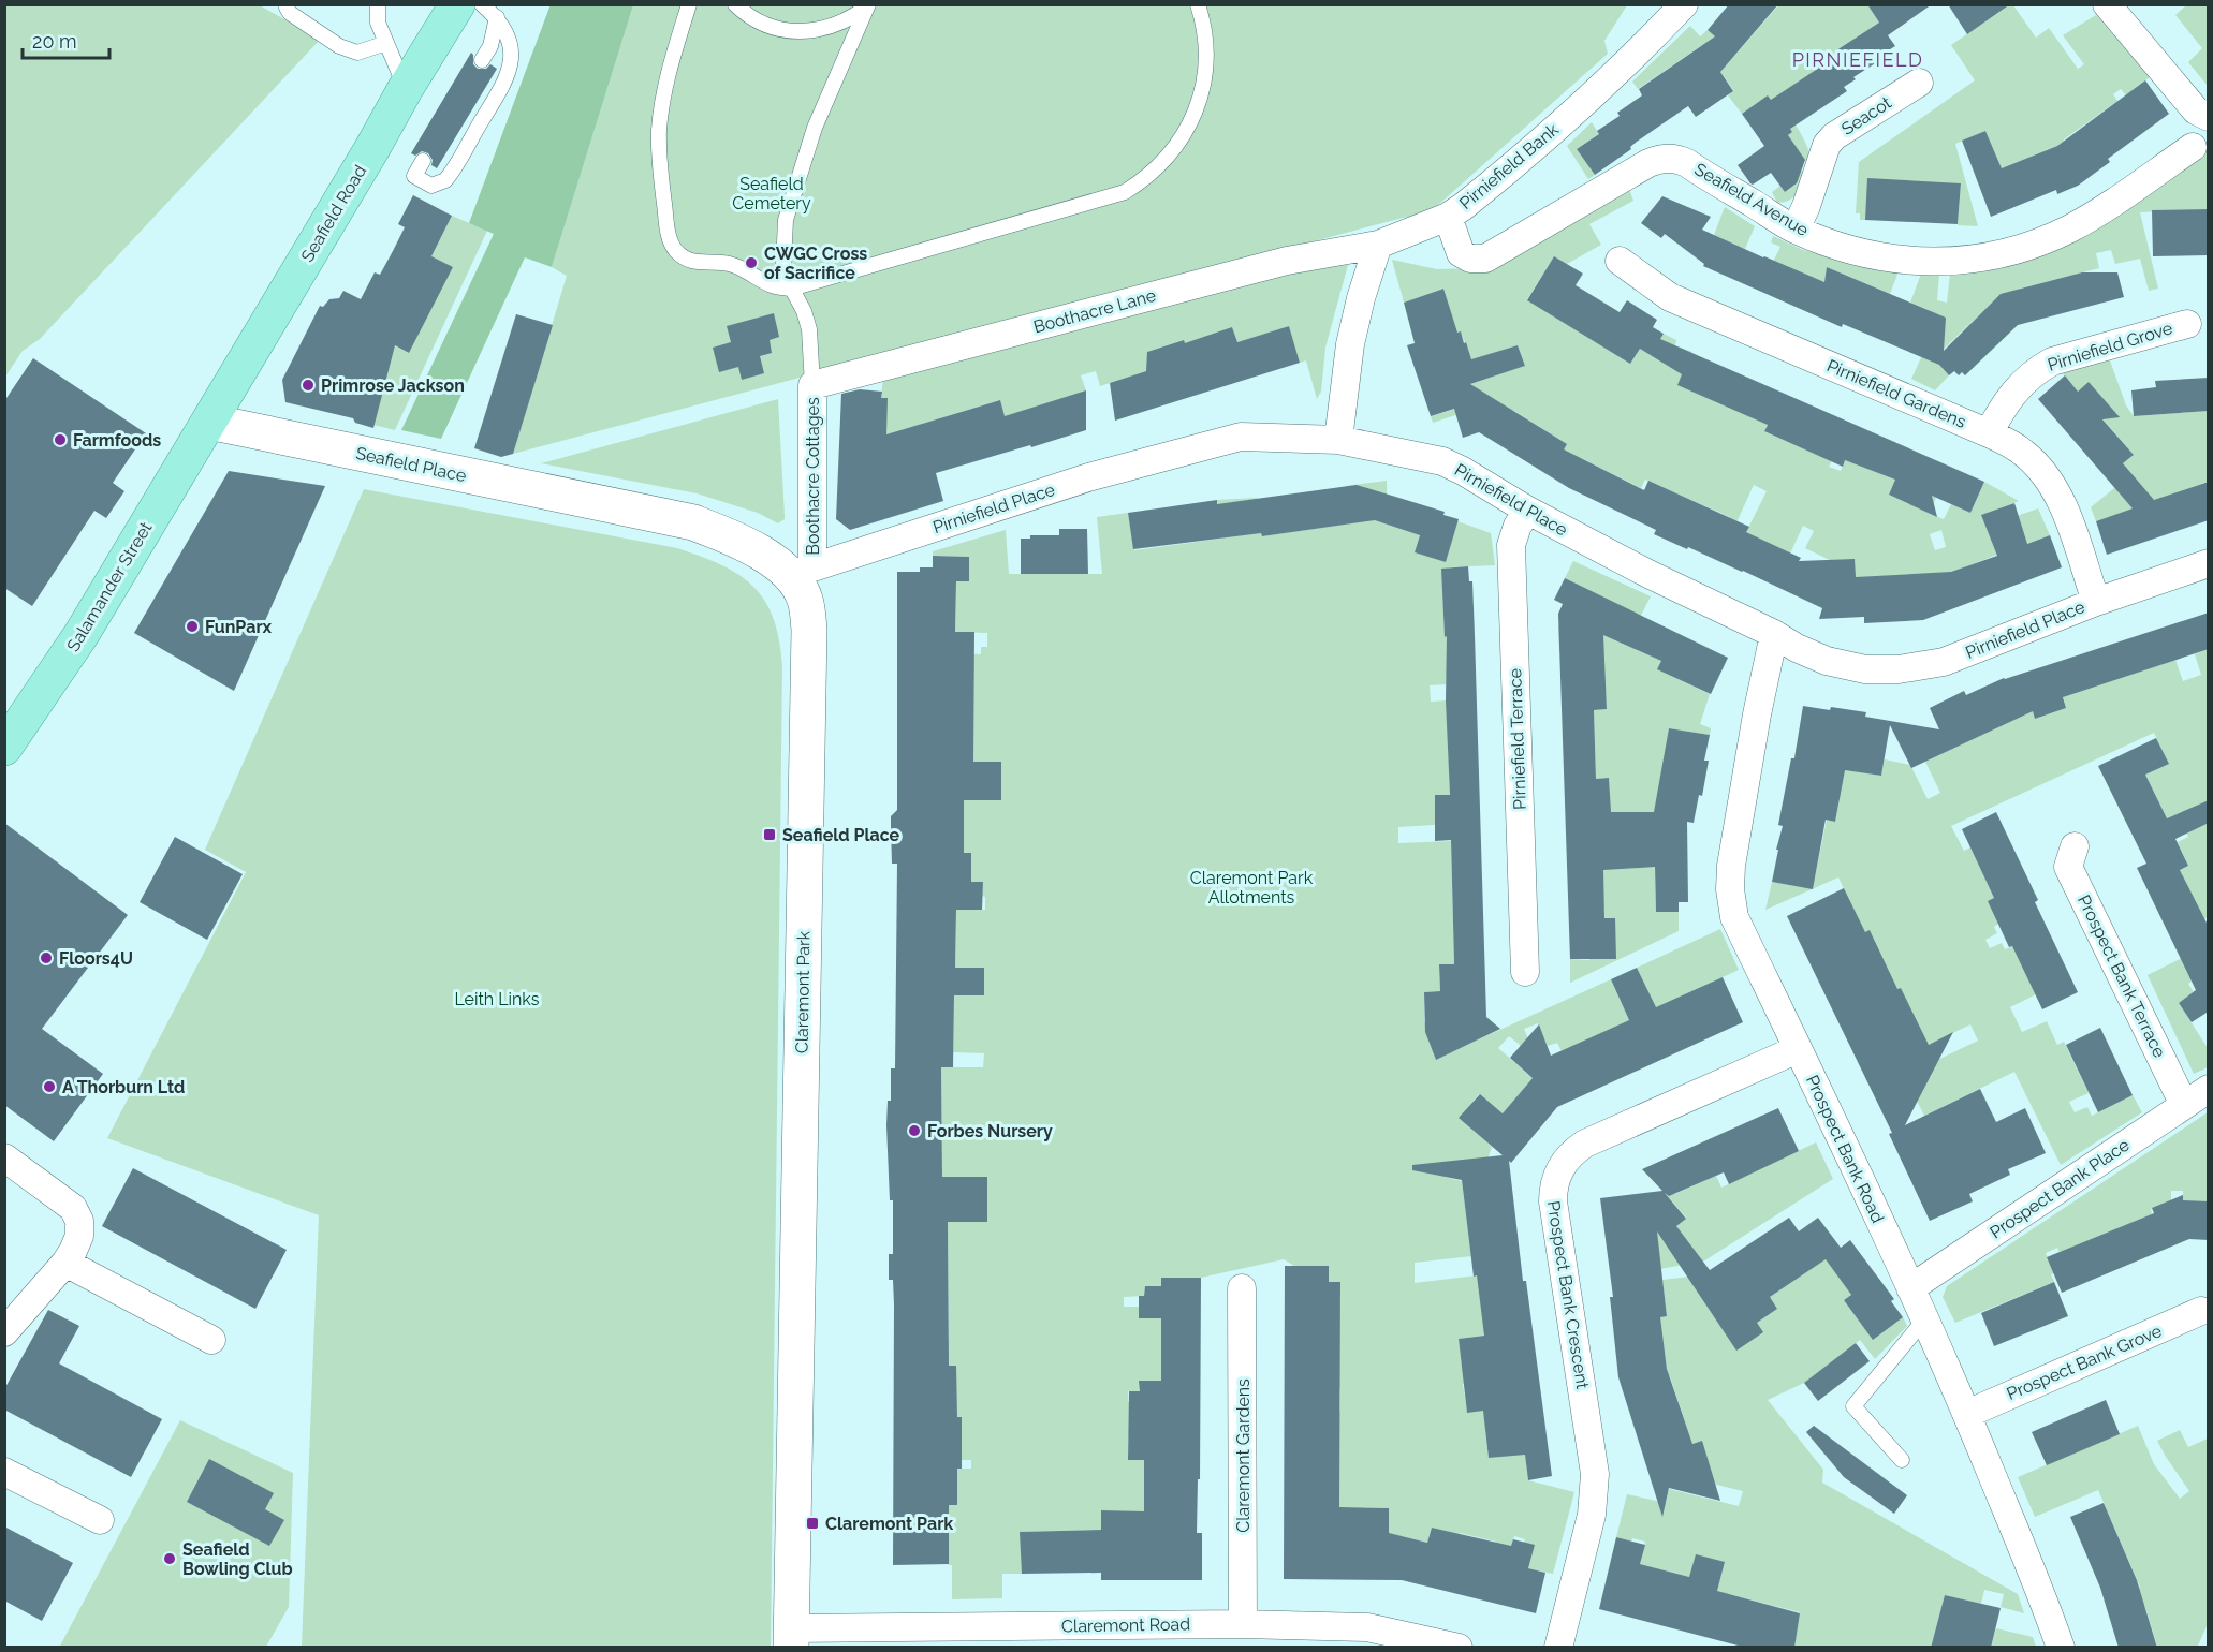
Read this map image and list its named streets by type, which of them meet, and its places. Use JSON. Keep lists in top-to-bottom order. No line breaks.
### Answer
{"streets":{"main road":["Seafield Road","Salamander Street"],"street":["Seacot","Pirniefield Bank","Seafield Avenue","Boothacre Lane","Pirniefield Grove","Pirniefield Gardens","Seafield Place","Boothacre Cottages","Pirniefield Place","Pirniefield Terrace","Prospect Bank Terrace","Claremont Park","Prospect Bank Road","Prospect Bank Place","Prospect Bank Crescent","Prospect Bank Grove","Claremont Gardens","Claremont Road"]},"crossings":[["Seacot","Seafield Avenue"],["Pirniefield Bank","Seafield Avenue"],["Pirniefield Bank","Boothacre Lane"],["Seafield Road","Seafield Place"],["Seafield Road","Salamander Street"],["Boothacre Lane","Boothacre Cottages"],["Pirniefield Grove","Pirniefield Gardens"],["Pirniefield Gardens","Pirniefield Place"],["Seafield Place","Boothacre Cottages"],["Seafield Place","Pirniefield Place"],["Seafield Place","Salamander Street"],["Seafield Place","Claremont Park"],["Boothacre Cottages","Pirniefield Place"],["Boothacre Cottages","Claremont Park"],["Pirniefield Place","Pirniefield Terrace"],["Pirniefield Place","Claremont Park"],["Pirniefield Place","Prospect Bank Road"],["Prospect Bank Terrace","Prospect Bank Place"],["Claremont Park","Claremont Road"],["Prospect Bank Road","Prospect Bank Place"],["Prospect Bank Road","Prospect Bank Crescent"],["Prospect Bank Road","Prospect Bank Grove"],["Claremont Gardens","Claremont Road"]],"districts":["PIRNIEFIELD"],"parks":["Seafield Cemetery","Claremont Park Allotments","Leith Links"],"places":{"other":["CWGC Cross of Sacrifice","Primrose Jackson","Farmfoods","FunParx","Floors4U","A Thorburn Ltd","Forbes Nursery","Seafield Bowling Club"],"transit":["Seafield Place","Claremont Park"]},"scale_bar":"20 m"}
